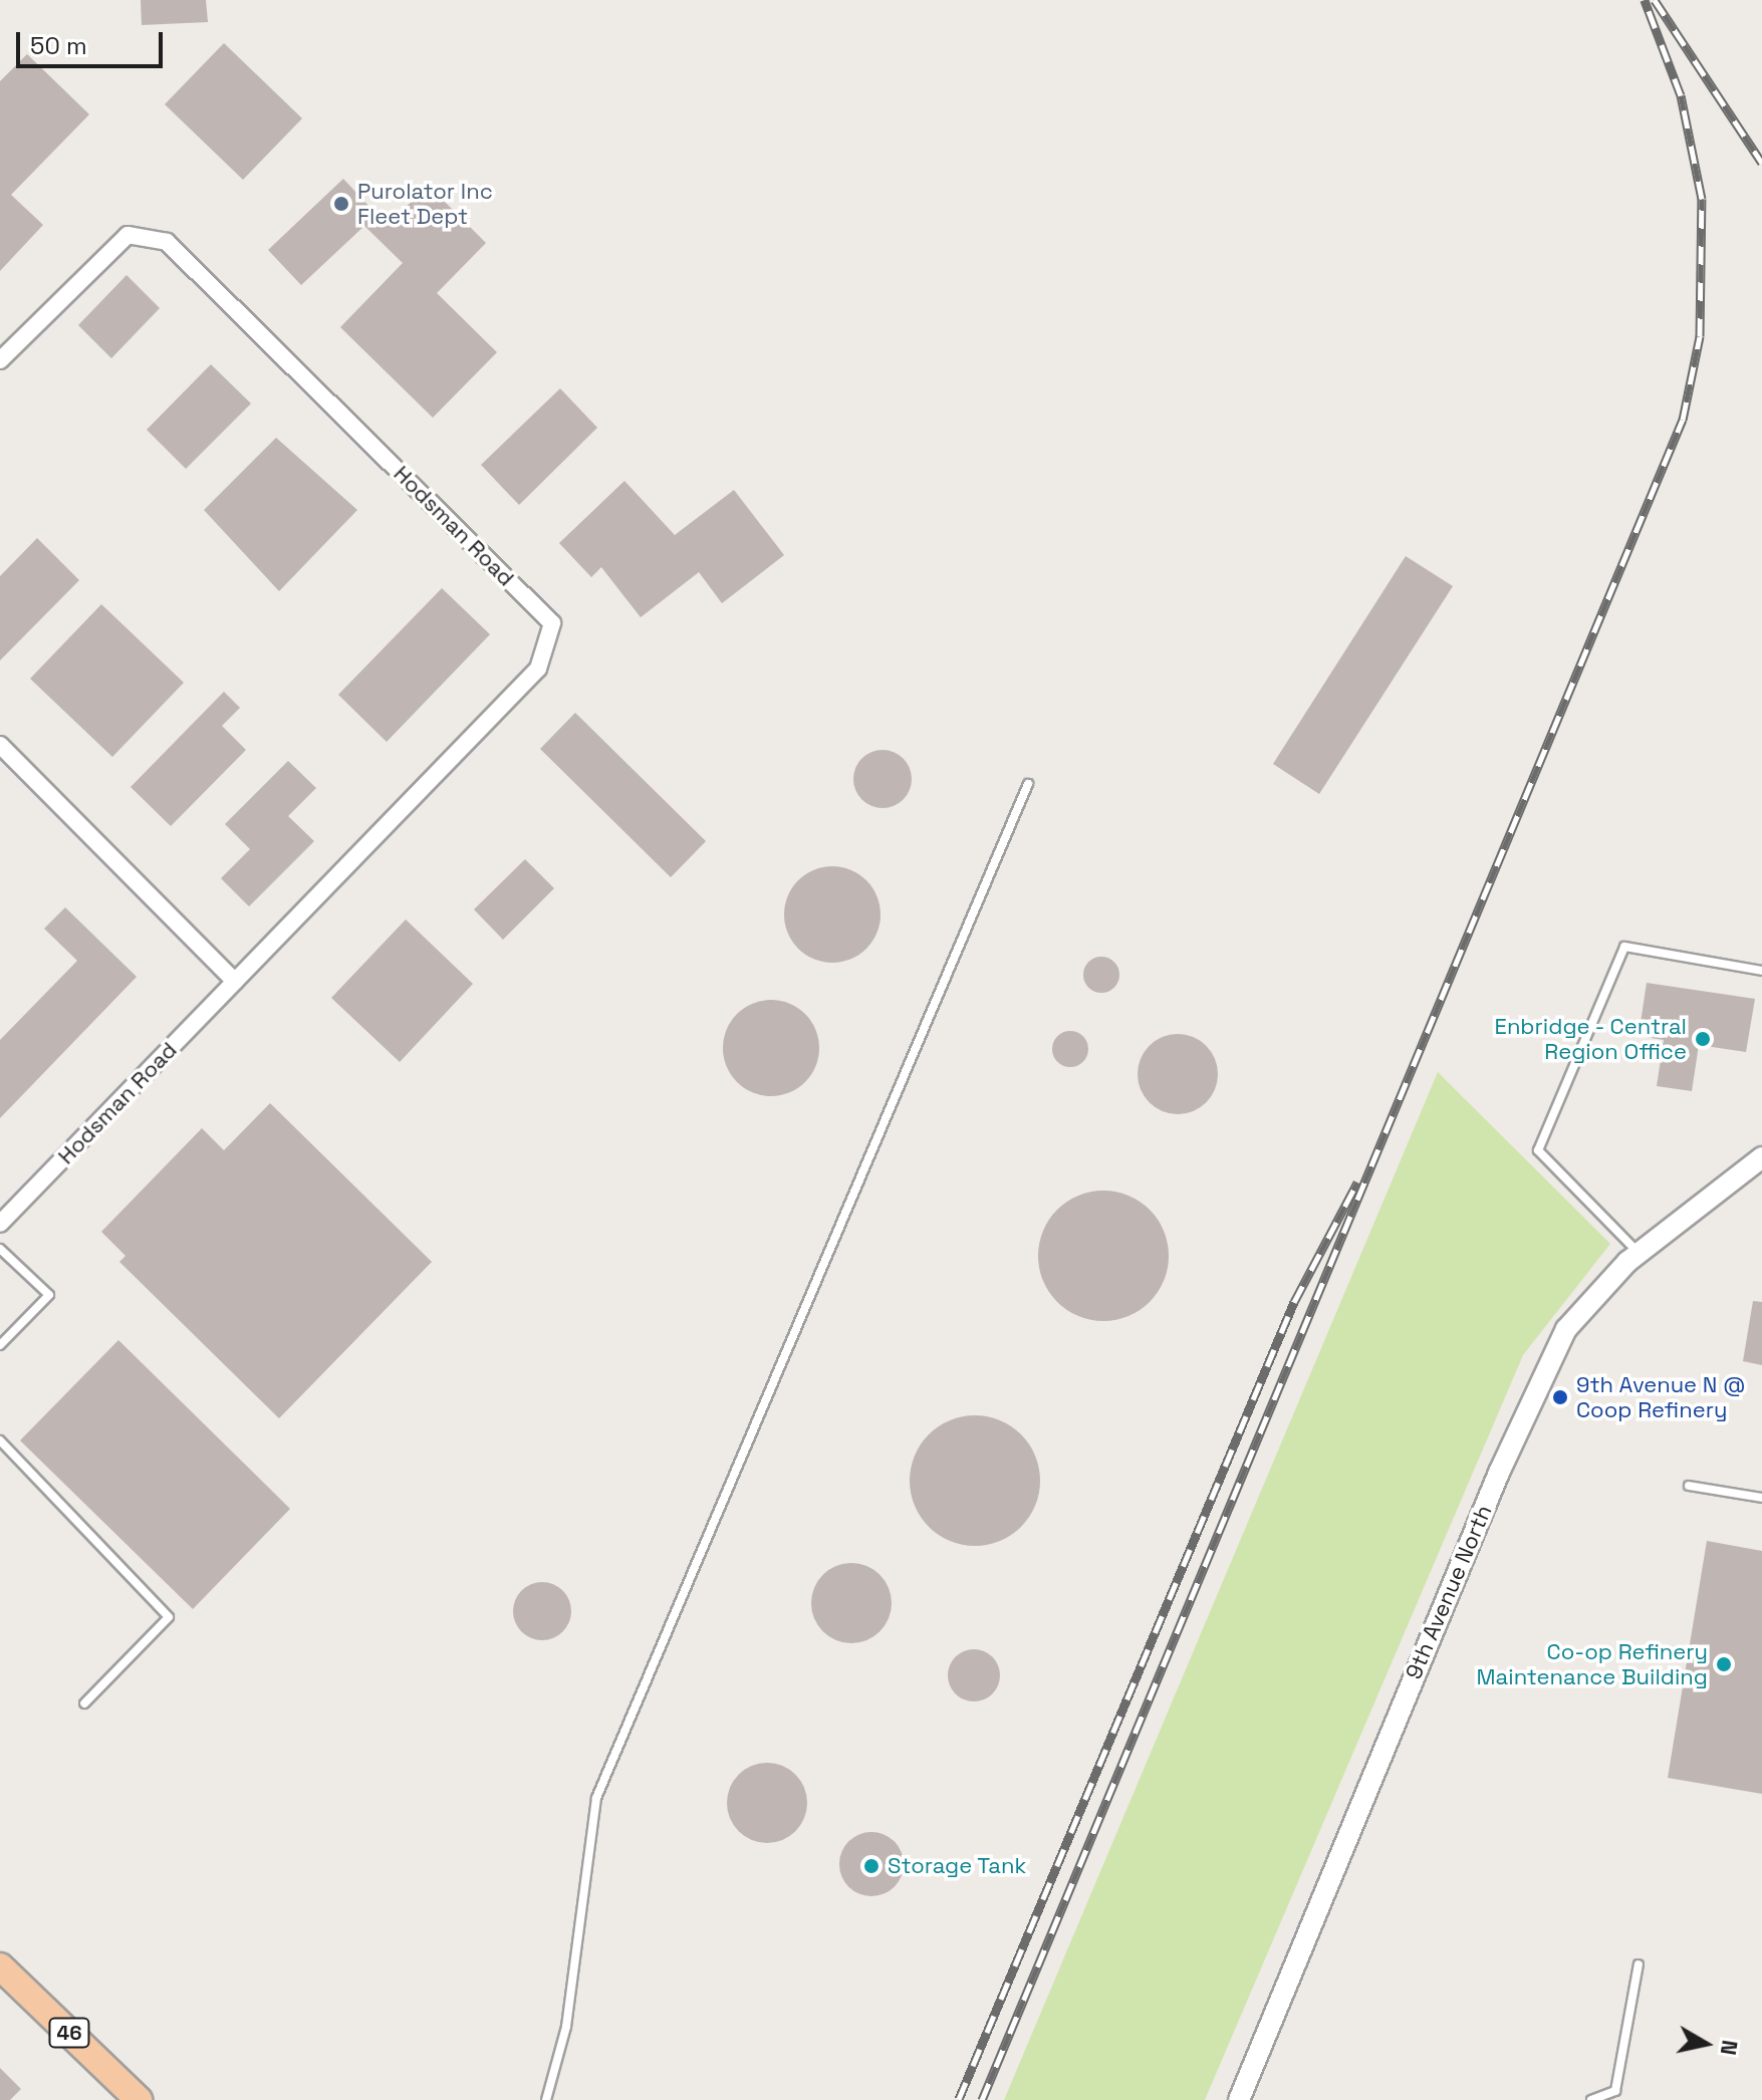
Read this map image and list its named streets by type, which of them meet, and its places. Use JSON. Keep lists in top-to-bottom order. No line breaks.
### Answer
{"streets":{"main road":["46"],"street":["Hodsman Road","9th Avenue North"]},"places":["Purolator Inc Fleet Dept","Enbridge - Central Region Office","9th Avenue N @ Coop Refinery","Co-op Refinery Maintenance Building","Storage Tank"],"scale_bar":"50 m","north":"right"}
